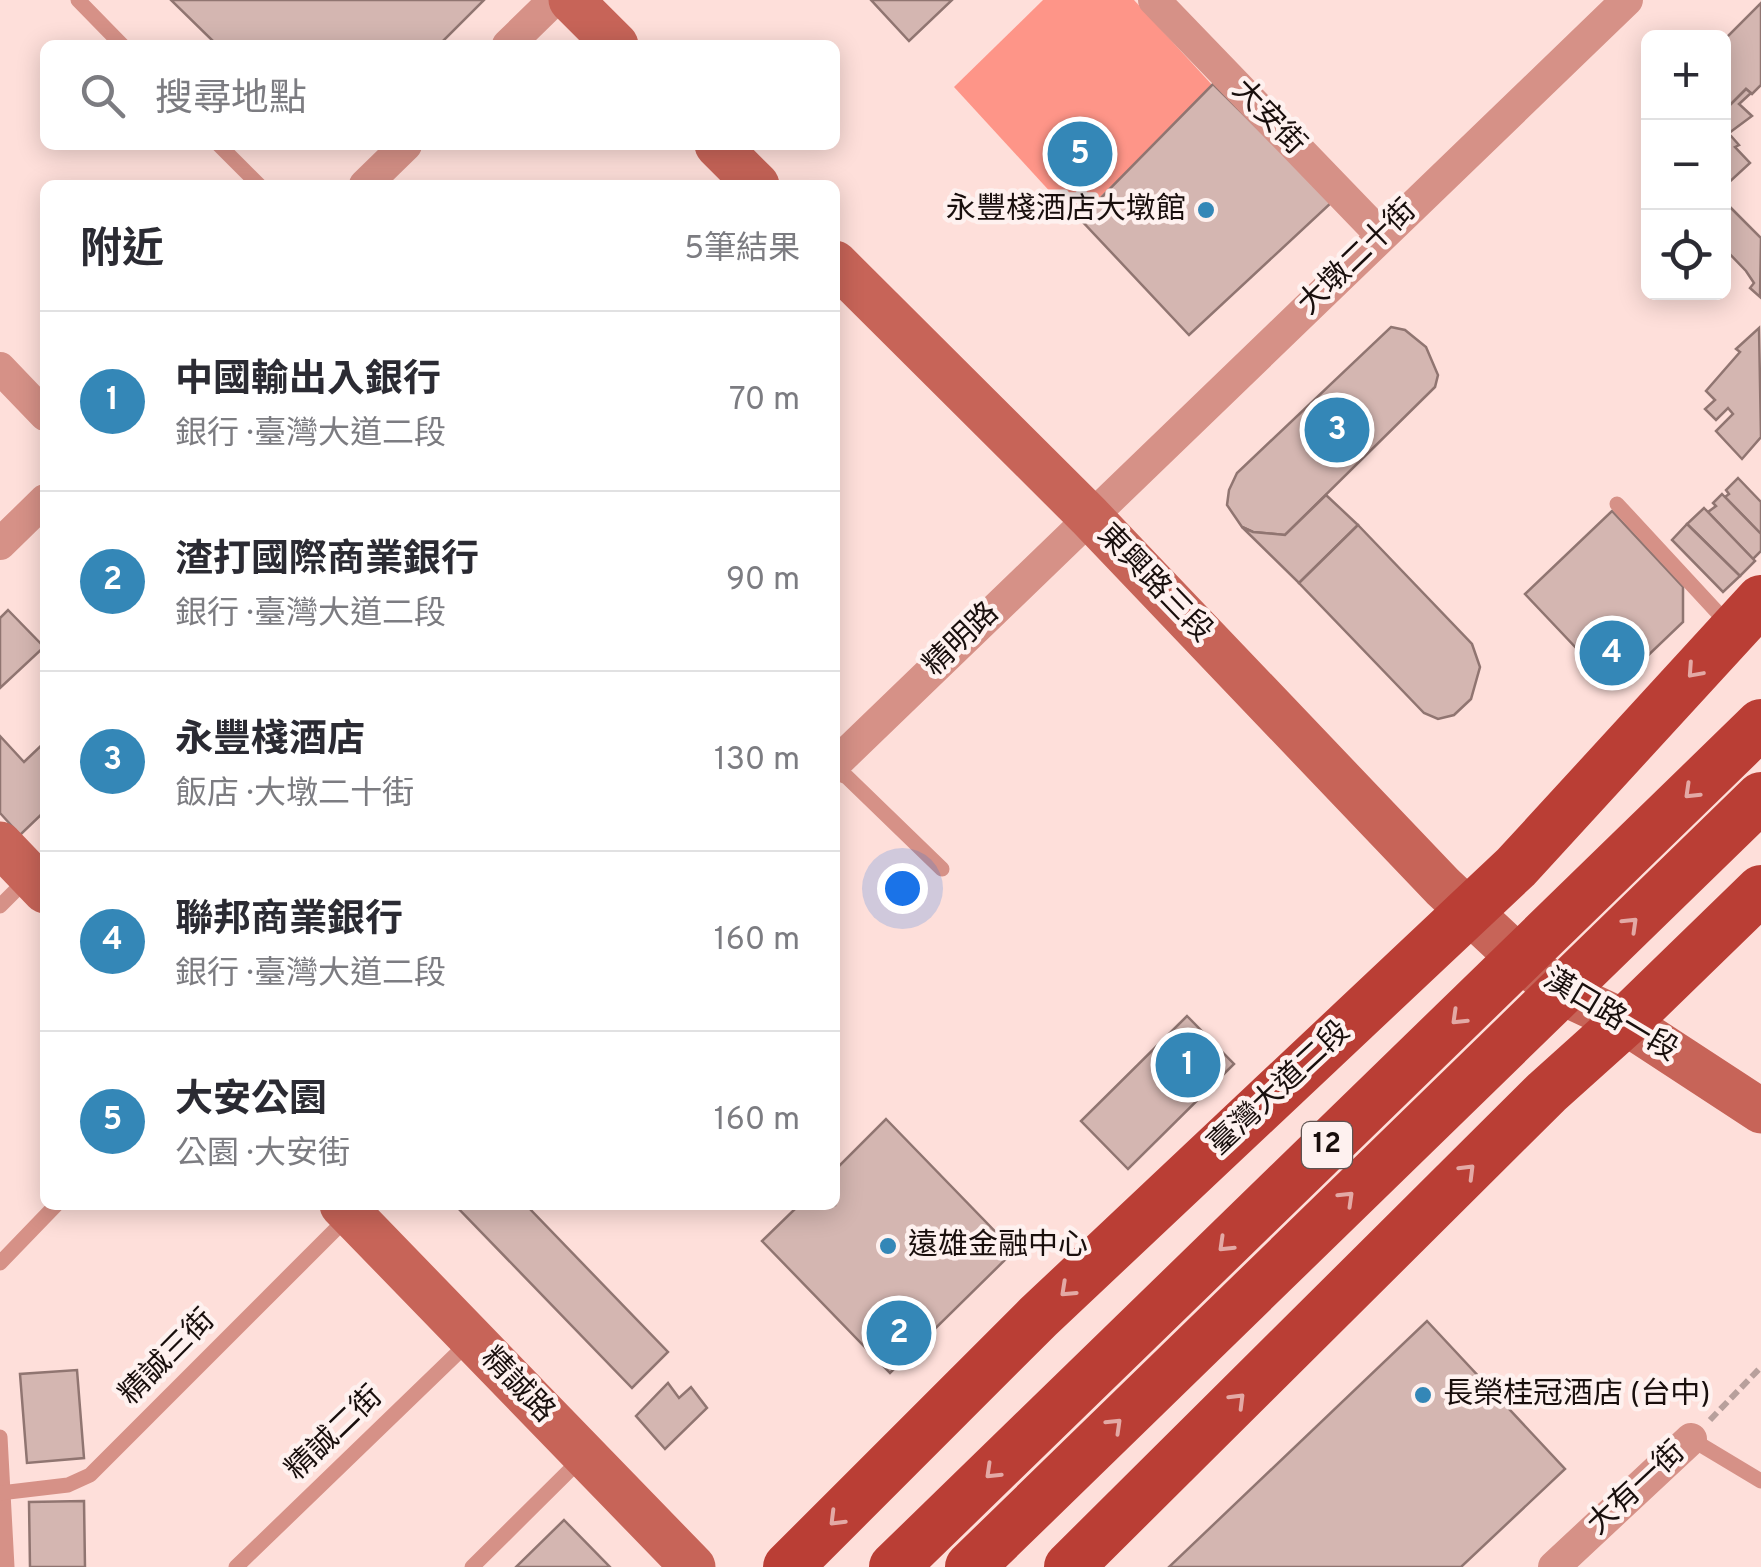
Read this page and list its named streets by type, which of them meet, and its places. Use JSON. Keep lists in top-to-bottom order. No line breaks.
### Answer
{"streets":{"main road":["臺灣大道二段","12"],"street":["大安街","大墩二十街","東興路三段","精明路","漢口路一段","精誠路","大有一街"],"lane":["精誠三街","精誠二街"]},"crossings":[["大安街","大墩二十街"],["大墩二十街","東興路三段"],["大墩二十街","精明路"],["東興路三段","精明路"],["東興路三段","漢口路一段"],["東興路三段","臺灣大道二段"],["漢口路一段","臺灣大道二段"],["漢口路一段","12"],["精誠三街","精誠路"],["精誠路","精誠二街"]],"places":["永豐棧酒店大墩館","遠雄金融中心","長榮桂冠酒店 (台中)"],"page":{"map_buttons":["+","−"],"search":"搜尋地點","pins":["5","3","4","1","2"],"heading":["附近","5筆結果"],"list":[{"mark":"1","name":"中國輸出入銀行","note":"銀行 · 臺灣大道二段","value":"70 m"},{"mark":"2","name":"渣打國際商業銀行","note":"銀行 · 臺灣大道二段","value":"90 m"},{"mark":"3","name":"永豐棧酒店","note":"飯店 · 大墩二十街","value":"130 m"},{"mark":"4","name":"聯邦商業銀行","note":"銀行 · 臺灣大道二段","value":"160 m"},{"mark":"5","name":"大安公園","note":"公園 · 大安街","value":"160 m"}]}}
